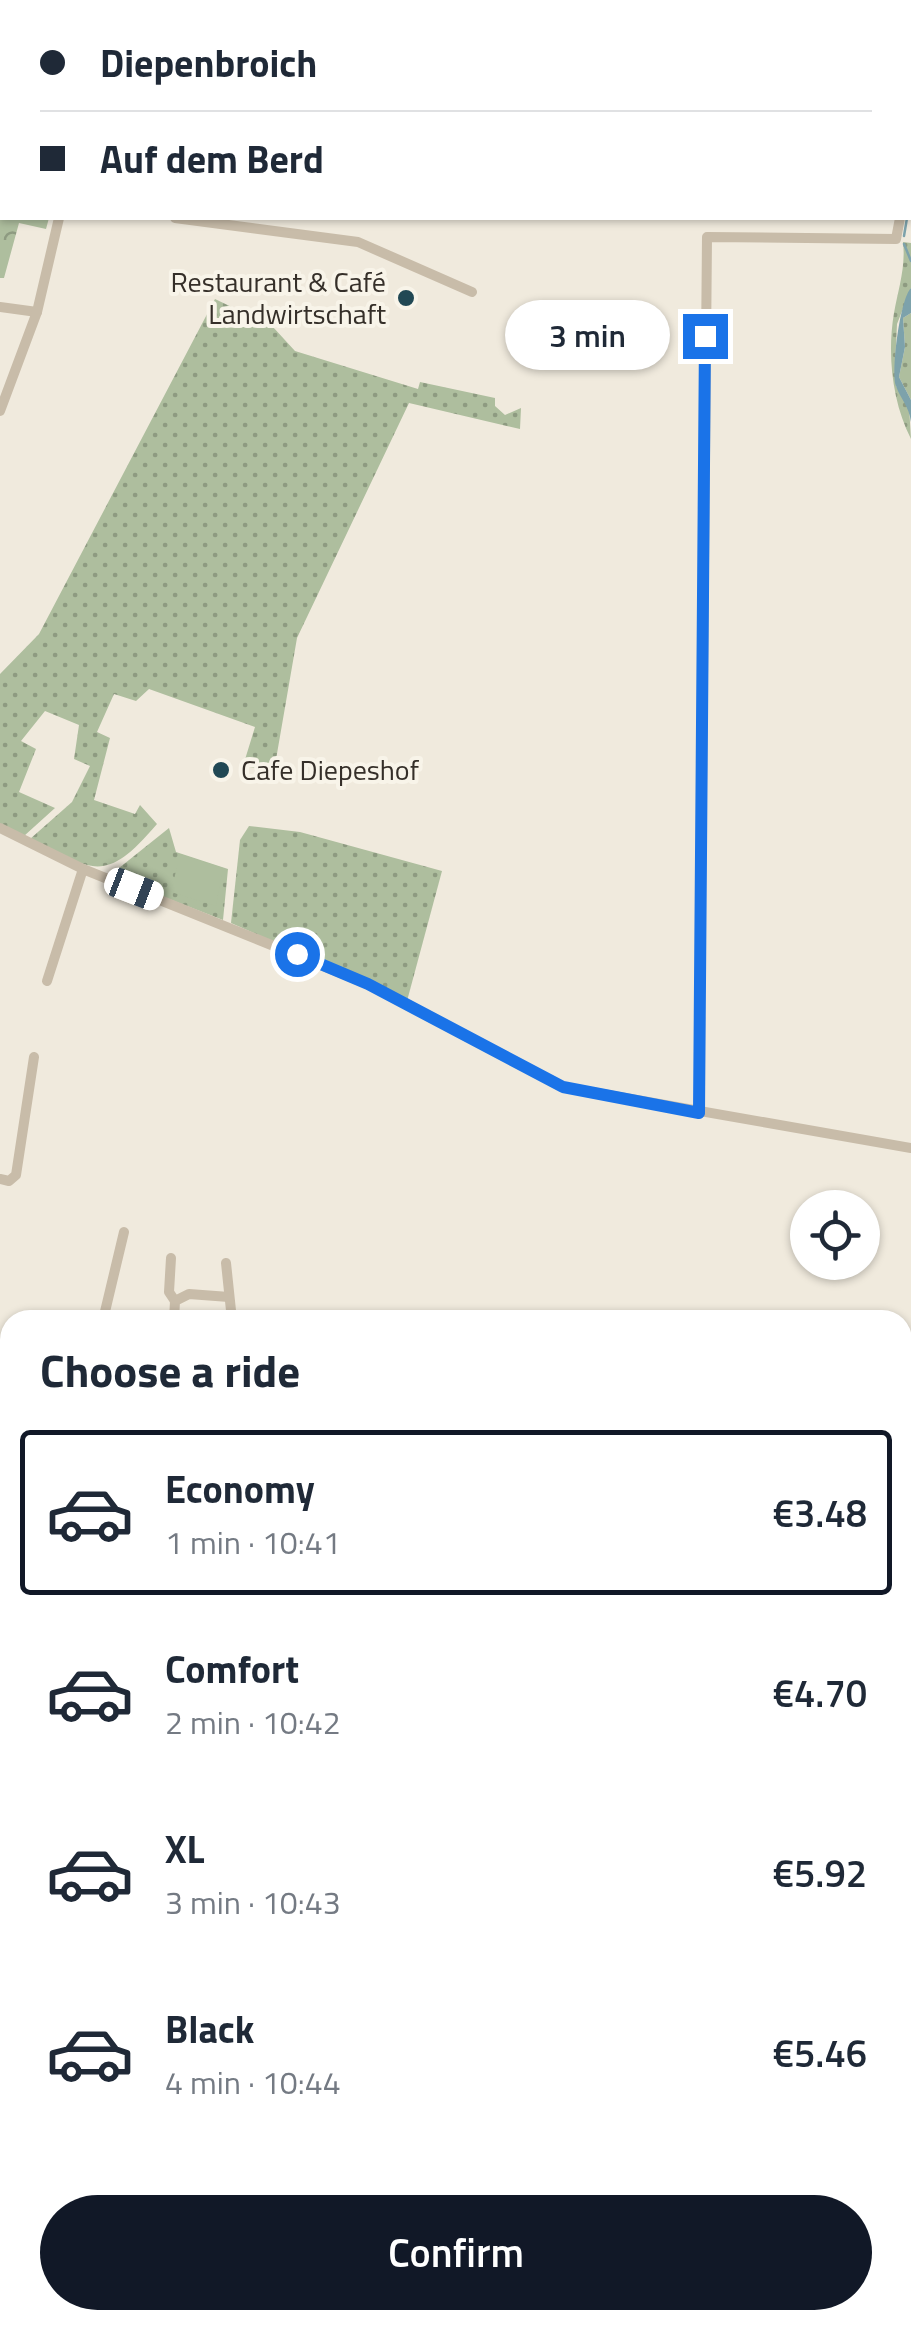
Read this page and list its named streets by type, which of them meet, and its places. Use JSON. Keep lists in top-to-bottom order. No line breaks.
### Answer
{"places":["Restaurant & Café Landwirtschaft","Cafe Diepeshof"],"page":{"banner":["Diepenbroich","Auf dem Berd"],"bubble":"3 min","heading":"Choose a ride","list":[{"name":"Economy","note":"1 min · 10:41","value":"€3.48"},{"name":"Comfort","note":"2 min · 10:42","value":"€4.70"},{"name":"XL","note":"3 min · 10:43","value":"€5.92"},{"name":"Black","note":"4 min · 10:44","value":"€5.46"}],"buttons":"Confirm"}}
